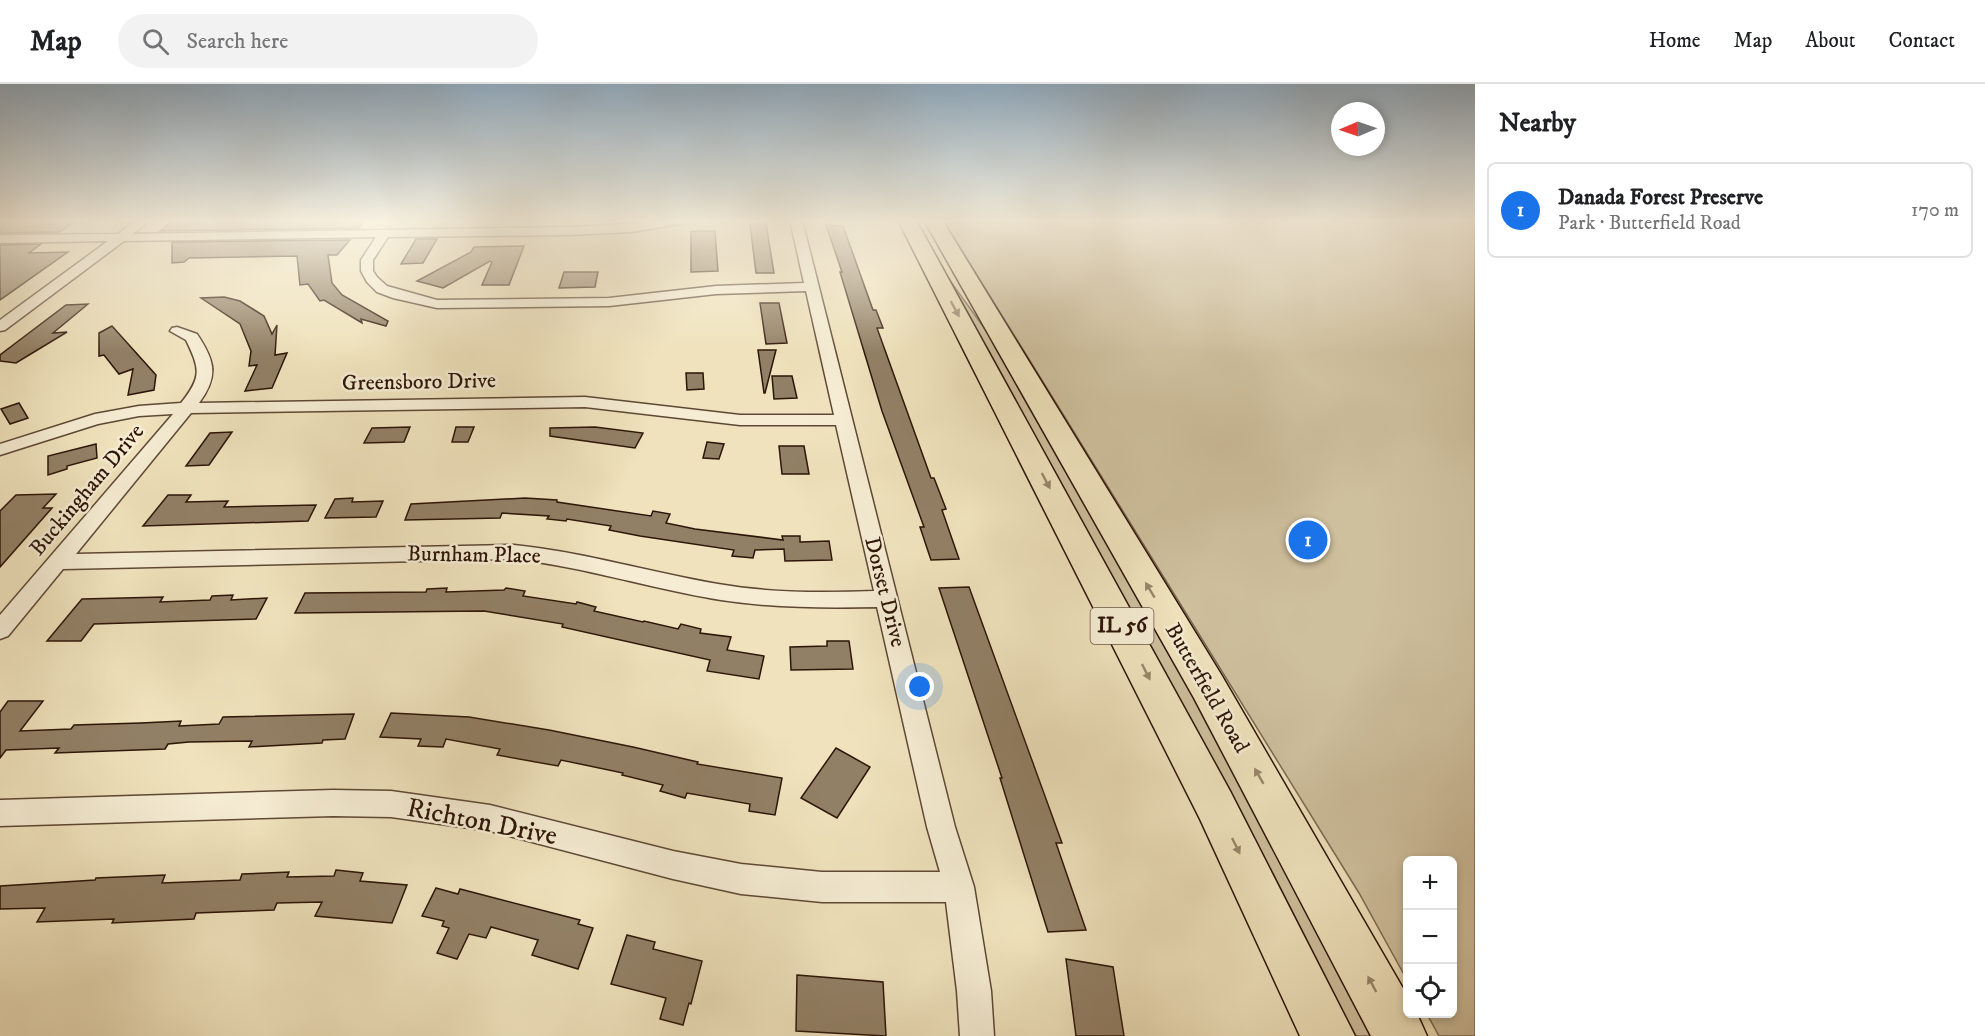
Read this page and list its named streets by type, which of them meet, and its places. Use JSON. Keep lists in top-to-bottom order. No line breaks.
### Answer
{"streets":{"main road":["IL 56","Butterfield Road"],"street":["Greensboro Drive","Buckingham Drive","Burnham Place","Dorset Drive","Richton Drive"]},"crossings":[["Greensboro Drive","Buckingham Drive"],["Greensboro Drive","Dorset Drive"],["Buckingham Drive","Burnham Place"],["Burnham Place","Dorset Drive"],["Dorset Drive","Richton Drive"]],"north":"left","page":{"header":"Map","search":"Search here","nav":["Home","Map","About","Contact"],"heading":"Nearby","list":[{"mark":"1","name":"Danada Forest Preserve","note":"Park · Butterfield Road","value":"170 m"}],"pins":"1","map_buttons":["+","−"]}}
